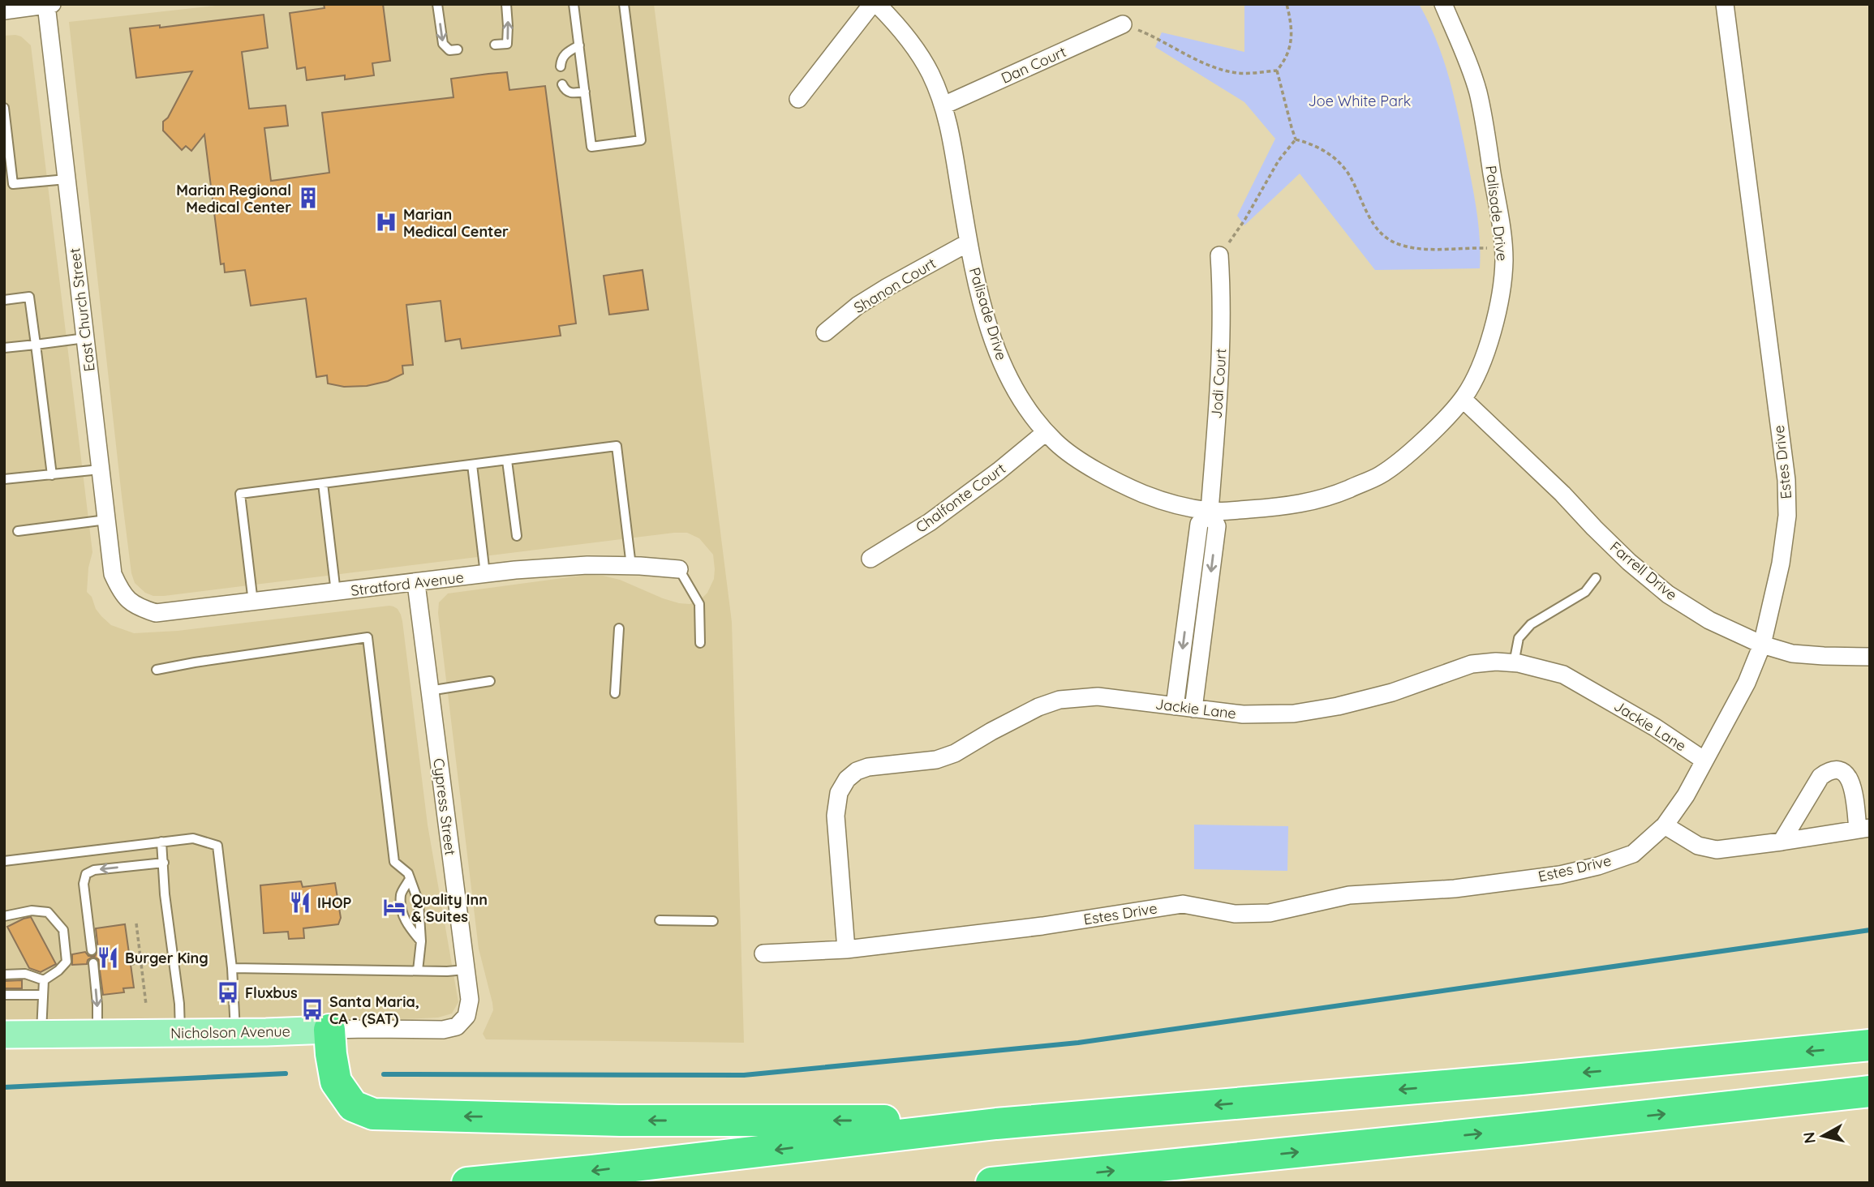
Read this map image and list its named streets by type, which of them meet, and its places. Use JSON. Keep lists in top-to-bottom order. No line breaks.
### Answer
{"streets":{"main road":["Nicholson Avenue"],"street":["Dan Court","Palisade Drive","Shanon Court","East Church Street","Jodi Court","Estes Drive","Chalfonte Court","Farrell Drive","Stratford Avenue","Jackie Lane","Cypress Street"]},"crossings":[["Dan Court","Palisade Drive"],["Palisade Drive","Shanon Court"],["Palisade Drive","Jodi Court"],["Palisade Drive","Chalfonte Court"],["Palisade Drive","Farrell Drive"],["East Church Street","Stratford Avenue"],["Jodi Court","Jackie Lane"],["Estes Drive","Farrell Drive"],["Estes Drive","Jackie Lane"],["Stratford Avenue","Cypress Street"],["Cypress Street","Nicholson Avenue"]],"one_way":["Jodi Court"],"parks":["Joe White Park"],"places":{"building":["Marian Regional Medical Center"],"hospital":["Marian Medical Center"],"restaurant":["IHOP","Burger King"],"hotel":["Quality Inn & Suites"],"bus stop":["Fluxbus","Santa Maria, CA - (SAT)"]},"north":"left"}
